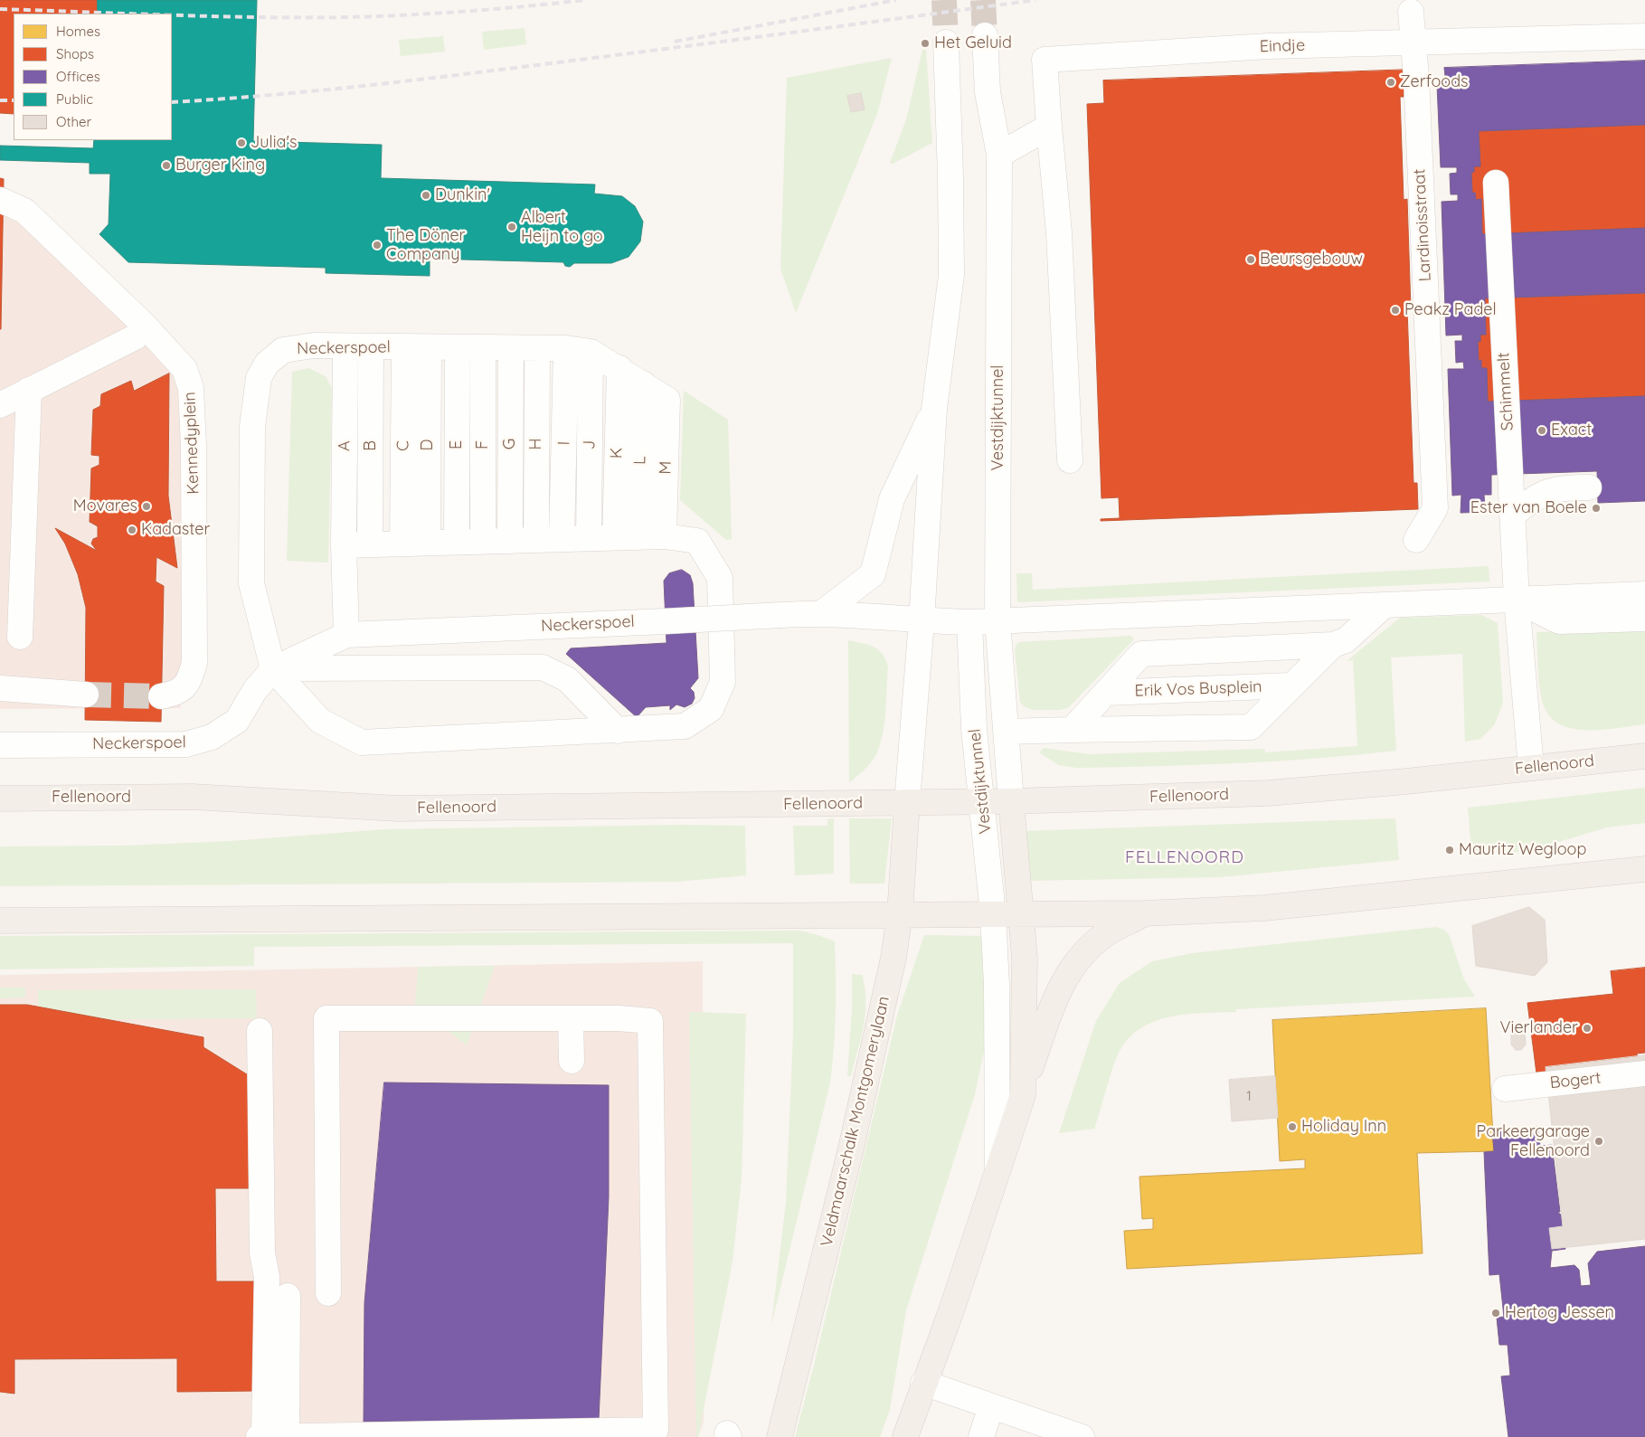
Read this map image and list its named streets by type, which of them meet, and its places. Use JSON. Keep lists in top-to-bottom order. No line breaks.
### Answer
{"streets":{"main road":["Fellenoord","Veldmaarschalk Montgomerylaan"],"street":["Eindje","Lardinoisstraat","Neckerspoel","Schimmelt","Vestdijktunnel","Kennedyplein","I","G","H","D","E","F","J","A","B","C","K","L","M","Erik Vos Busplein","Bogert"]},"crossings":[["Eindje","Lardinoisstraat"],["Neckerspoel","Vestdijktunnel"],["Neckerspoel","I"],["Neckerspoel","G"],["Neckerspoel","H"],["Neckerspoel","D"],["Neckerspoel","E"],["Neckerspoel","F"],["Neckerspoel","J"],["Neckerspoel","A"],["Neckerspoel","B"],["Neckerspoel","C"],["Neckerspoel","K"],["Neckerspoel","L"],["Neckerspoel","M"],["Schimmelt","Fellenoord"],["Vestdijktunnel","Fellenoord"],["I","J"],["D","C"],["Fellenoord","Veldmaarschalk Montgomerylaan"]],"districts":["FELLENOORD"],"places":["Het Geluid","Zerfoods","Julia's","Burger King","Dunkin'","Albert Heijn to go","The Döner Company","Beursgebouw","Peakz Padel","Exact","Movares","Ester van Boele","Kadaster","Mauritz Wegloop","Vierlander","Holiday Inn","Parkeergarage Fellenoord","Hertog Jessen"],"house_numbers":["1"],"legend":["Homes","Shops","Offices","Public","Other"]}
